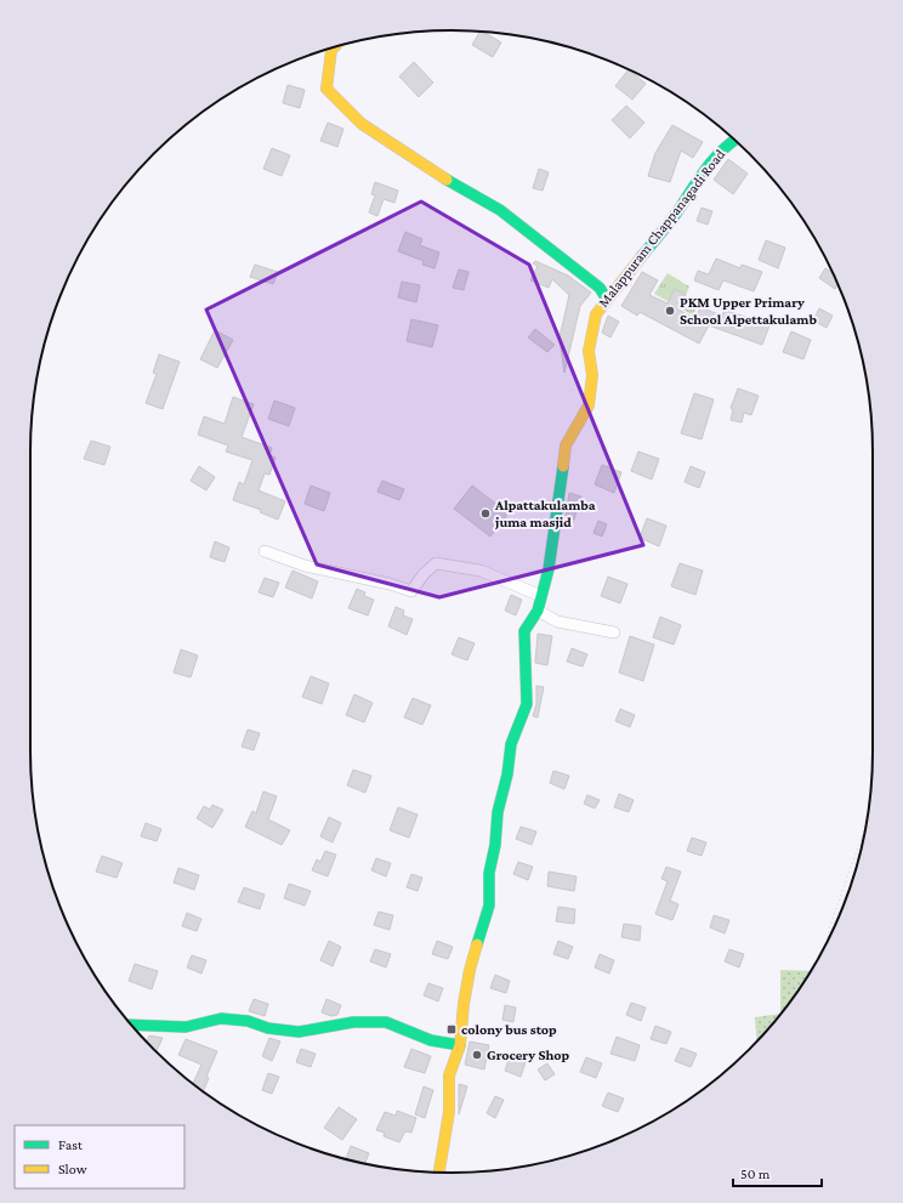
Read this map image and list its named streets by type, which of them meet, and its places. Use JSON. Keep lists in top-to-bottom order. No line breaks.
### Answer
{"streets":{"street":["Malappuram Chappanagadi Road"]},"places":{"other":["PKM Upper Primary School Alpettakulamb","Alpattakulamba juma masjid","Grocery Shop"],"transit":["colony bus stop"]},"legend":["Fast","Slow"],"scale_bar":"50 m"}
